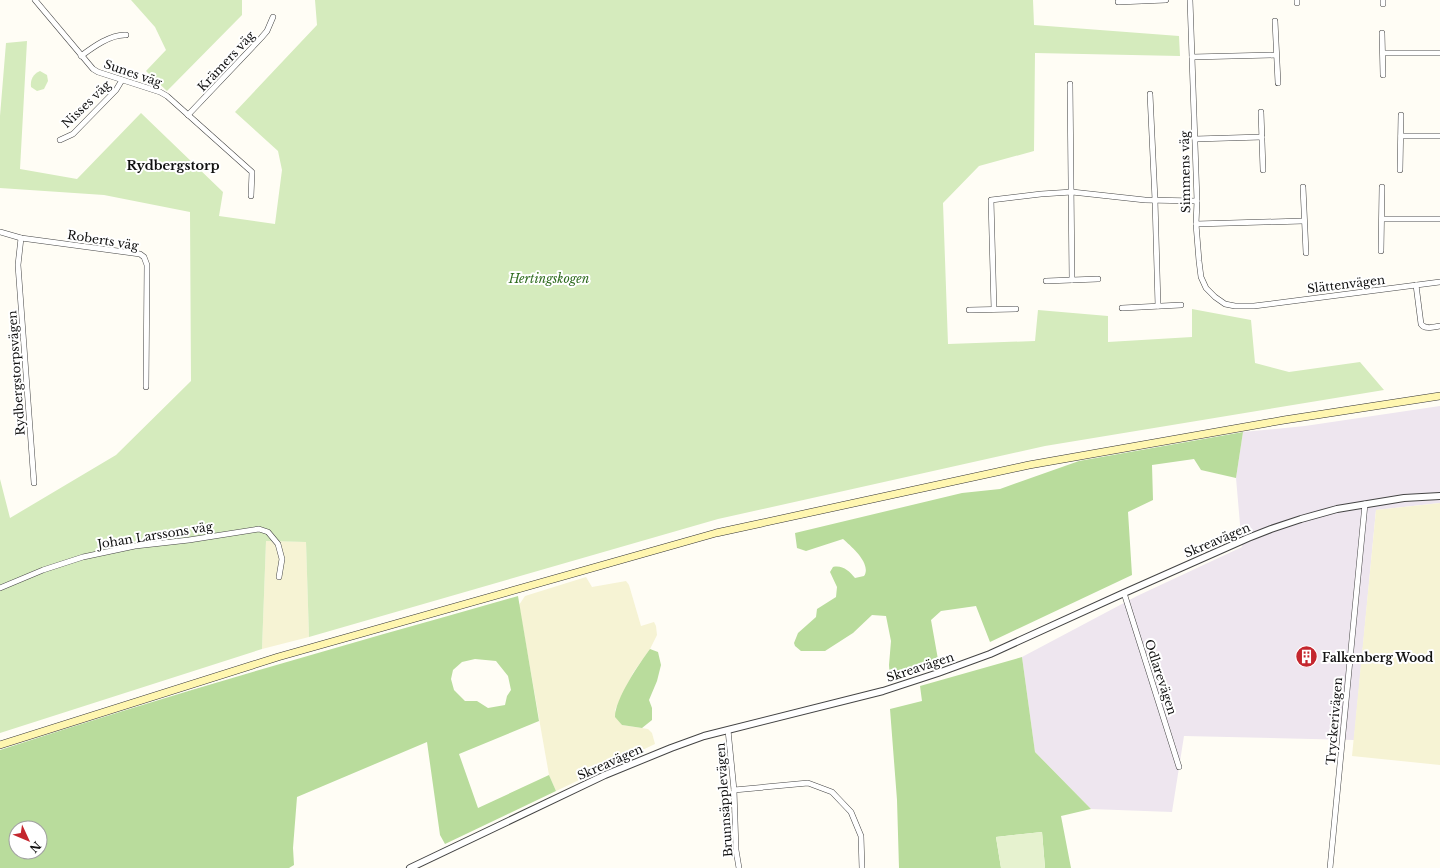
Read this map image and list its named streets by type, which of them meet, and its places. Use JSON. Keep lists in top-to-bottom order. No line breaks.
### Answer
{"streets":{"street":["Krämers väg","Sunes väg","Nisses väg","Simmens väg","Roberts väg","Slättenvägen","Rydbergstorpsvägen","Johan Larssons väg","Skreavägen","Odlarevägen","Tryckerivägen","Brunnsäpplevägen"]},"crossings":[["Krämers väg","Sunes väg"],["Sunes väg","Nisses väg"],["Simmens väg","Slättenvägen"],["Roberts väg","Rydbergstorpsvägen"],["Skreavägen","Odlarevägen"],["Skreavägen","Tryckerivägen"],["Skreavägen","Brunnsäpplevägen"]],"districts":["Rydbergstorp"],"parks":["Hertingskogen"],"places":{"building":["Falkenberg Wood"]},"north":"bottom right"}
